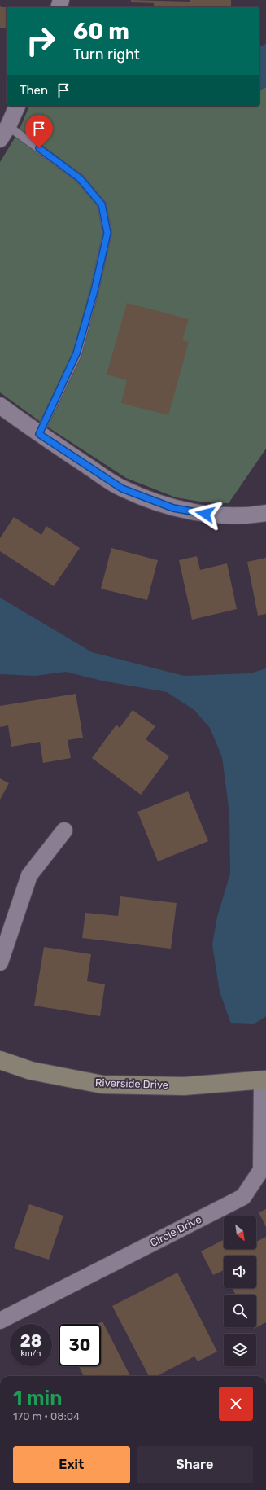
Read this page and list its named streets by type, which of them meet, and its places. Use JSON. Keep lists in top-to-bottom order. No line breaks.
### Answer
{"streets":{"street":["Riverside Drive","Circle Drive"]},"crossings":[["Riverside Drive","Circle Drive"]],"north":"bottom right","page":{"turn":["60 m","Turn right"],"then":"Then","speed":"28 km/h","limit":"30","heading":["1 min","170 m · 08:04"],"buttons":["Exit","Share"]}}
